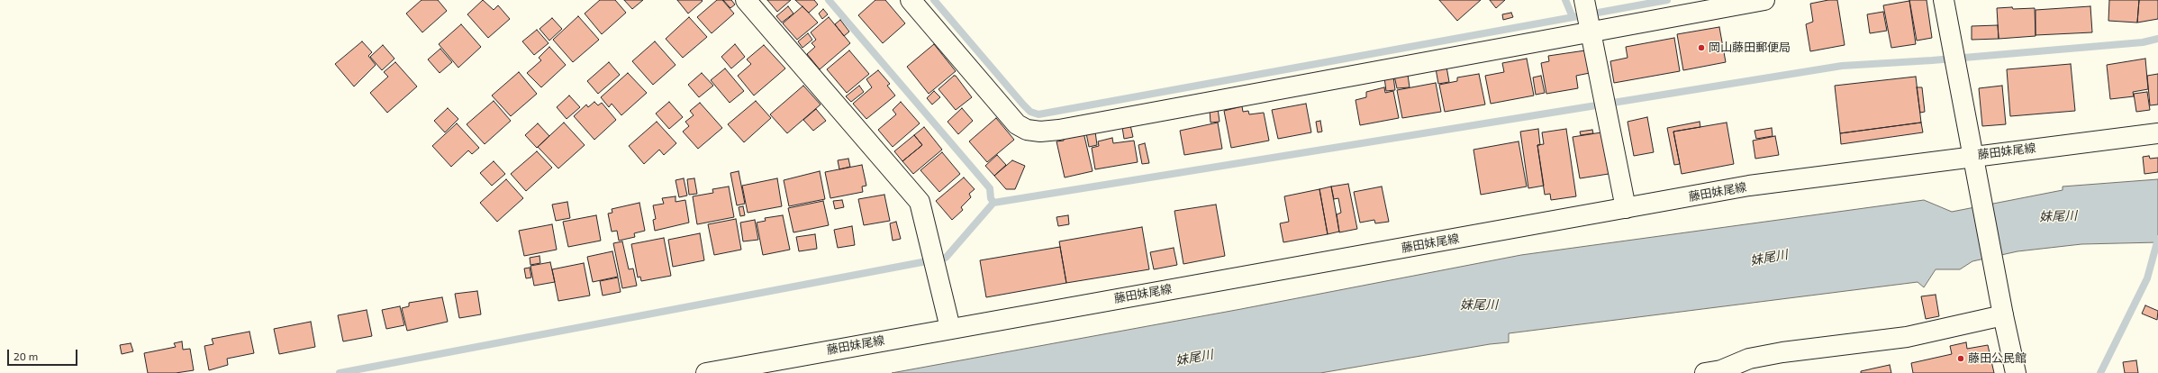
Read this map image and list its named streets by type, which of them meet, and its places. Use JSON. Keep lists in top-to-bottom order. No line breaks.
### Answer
{"streets":{"street":["藤田妹尾線"]},"water":["妹尾川"],"places":["岡山藤田郵便局","藤田公民館"],"scale_bar":"20 m"}
